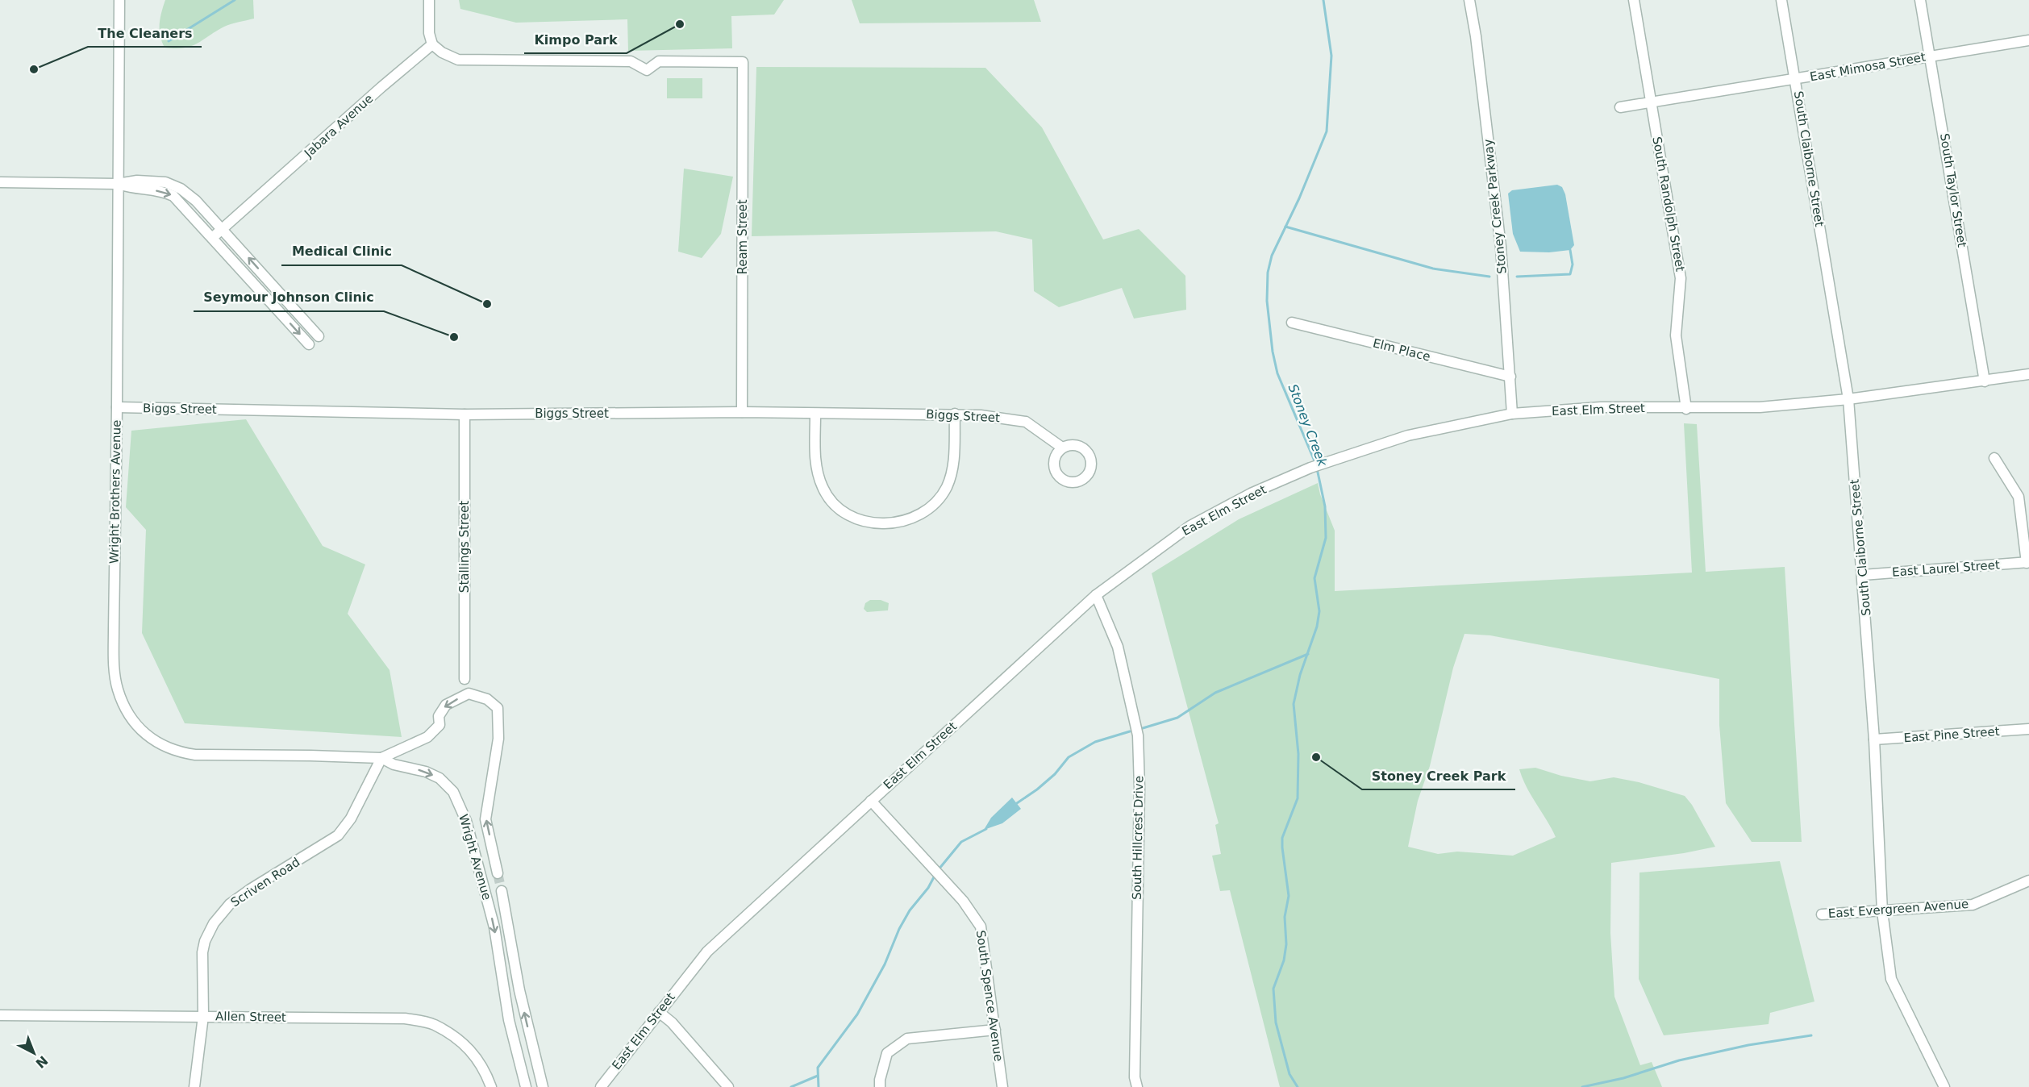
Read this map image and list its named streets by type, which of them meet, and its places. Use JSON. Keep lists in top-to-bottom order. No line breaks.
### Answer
{"streets":{"street":["East Mimosa Street","Jabara Avenue","South Claiborne Street","South Taylor Street","South Randolph Street","Stoney Creek Parkway","Ream Street","Elm Place","Biggs Street","East Elm Street","Wright Brothers Avenue","Stallings Street","East Laurel Street","East Pine Street","South Hillcrest Drive","Wright Avenue","Scriven Road","East Evergreen Avenue","South Spence Avenue","Allen Street"]},"crossings":[["East Mimosa Street","South Claiborne Street"],["East Mimosa Street","South Taylor Street"],["East Mimosa Street","South Randolph Street"],["Jabara Avenue","Ream Street"],["South Claiborne Street","East Elm Street"],["South Claiborne Street","East Laurel Street"],["South Claiborne Street","East Pine Street"],["South Claiborne Street","East Evergreen Avenue"],["South Taylor Street","East Elm Street"],["South Randolph Street","East Elm Street"],["Stoney Creek Parkway","Elm Place"],["Stoney Creek Parkway","East Elm Street"],["Ream Street","Biggs Street"],["Biggs Street","Wright Brothers Avenue"],["Biggs Street","Stallings Street"],["East Elm Street","South Hillcrest Drive"],["East Elm Street","South Spence Avenue"],["Wright Brothers Avenue","Wright Avenue"],["Wright Brothers Avenue","Scriven Road"],["Wright Avenue","Scriven Road"],["Scriven Road","Allen Street"]],"water":["Stoney Creek"],"places":["Kimpo Park","The Cleaners","Medical Clinic","Seymour Johnson Clinic","Stoney Creek Park"],"north":"bottom right"}
